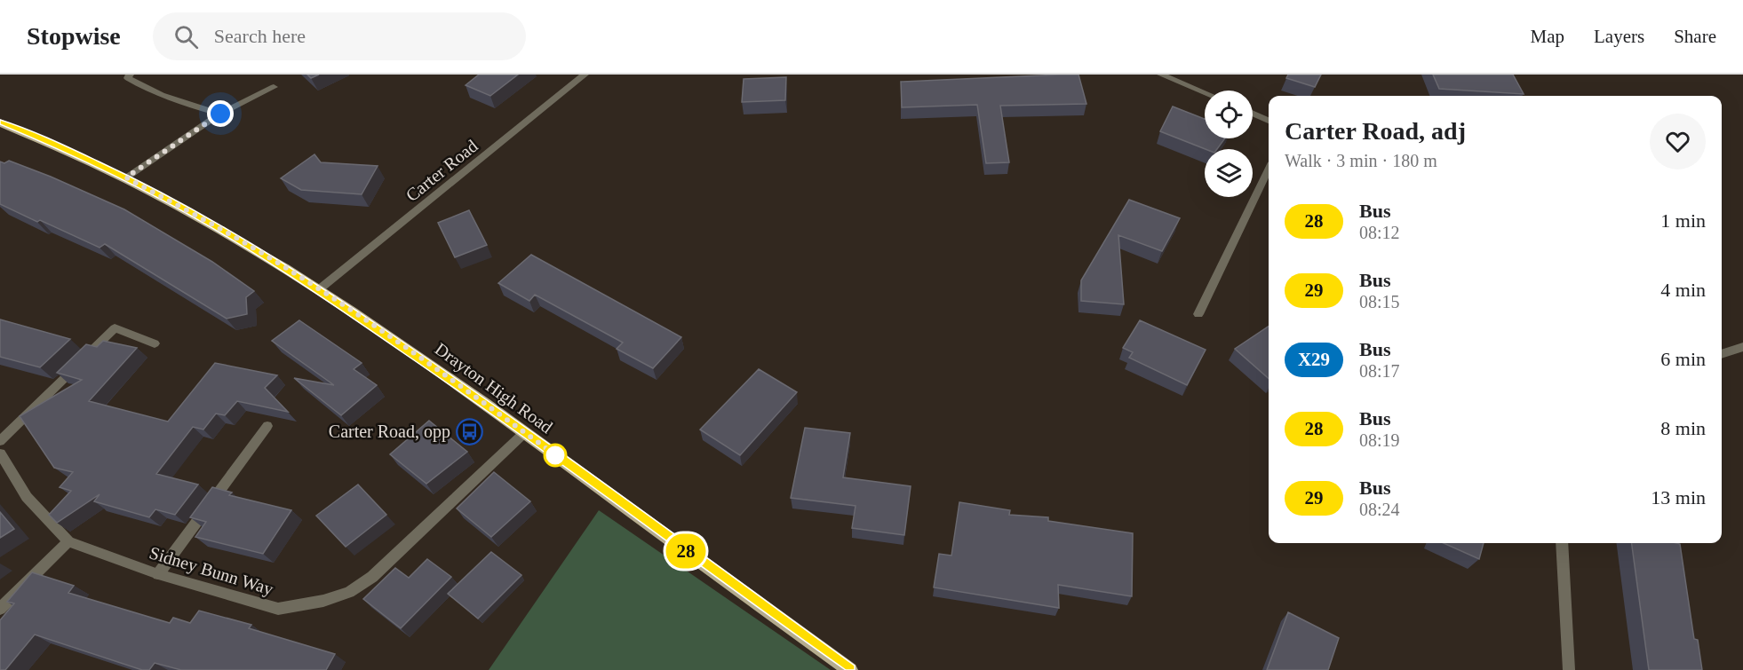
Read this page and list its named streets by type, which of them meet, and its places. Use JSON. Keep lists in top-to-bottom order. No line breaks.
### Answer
{"streets":{"main road":["Drayton High Road"],"street":["Carter Road","Sidney Bunn Way"]},"crossings":[["Carter Road","Drayton High Road"],["Drayton High Road","Sidney Bunn Way"]],"places":{"bus stop":["Carter Road, opp"]},"lines":["bus line 28"],"page":{"header":"Stopwise","search":"Search here","nav":["Map","Layers","Share"],"on_map":"28","heading":["Carter Road, adj","Walk · 3 min · 180 m"],"list":[{"mark":"28","name":"Bus","note":"08:12","value":"1 min"},{"mark":"29","name":"Bus","note":"08:15","value":"4 min"},{"mark":"X29","name":"Bus","note":"08:17","value":"6 min"},{"mark":"28","name":"Bus","note":"08:19","value":"8 min"},{"mark":"29","name":"Bus","note":"08:24","value":"13 min"}]}}
